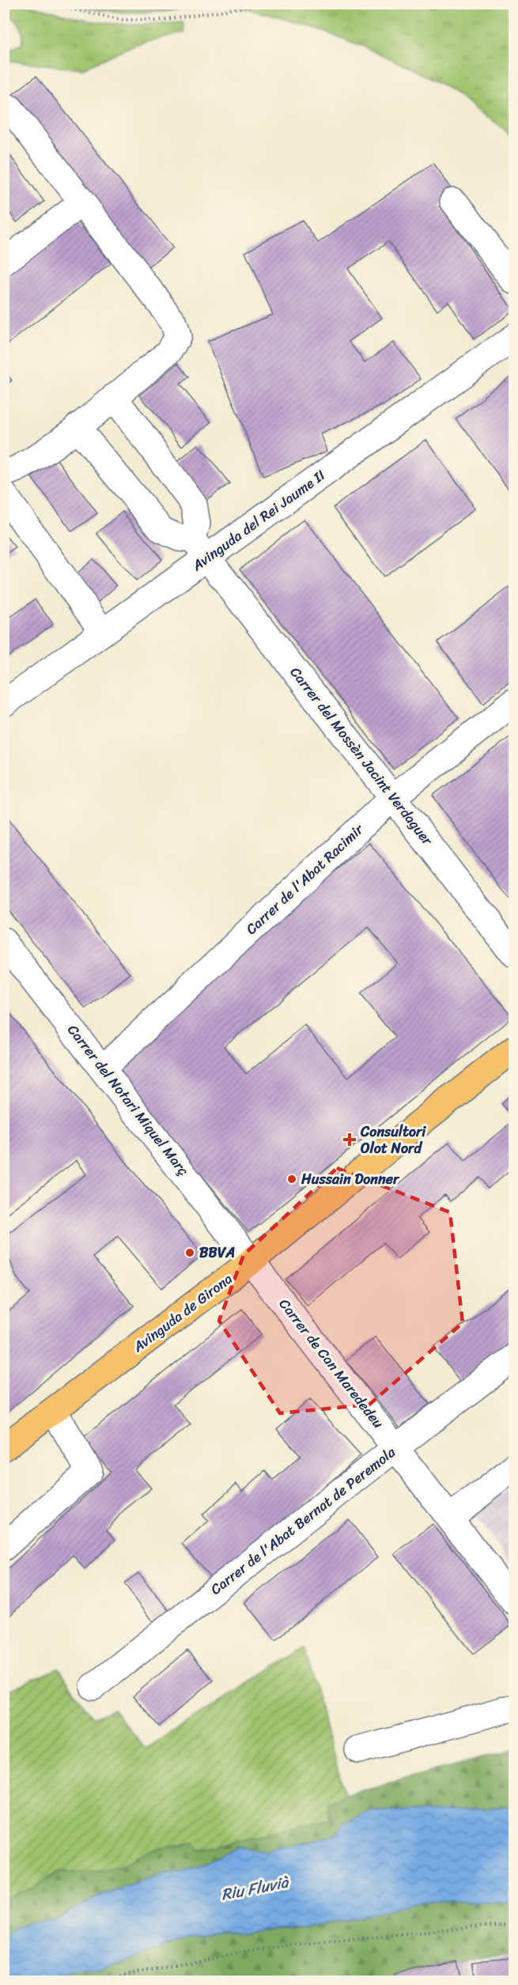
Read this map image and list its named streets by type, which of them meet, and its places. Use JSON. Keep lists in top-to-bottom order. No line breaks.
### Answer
{"streets":{"main road":["Avinguda de Girona"],"street":["Avinguda del Rei Jaume II","Carrer del Mossèn Jacint Verdaguer","Carrer de l'Abat Racimir","Carrer del Notari Miquel Març","Carrer de Can Marededeu","Carrer de l'Abat Bernat de Peremola"]},"crossings":[["Avinguda del Rei Jaume II","Carrer del Mossèn Jacint Verdaguer"],["Carrer del Mossèn Jacint Verdaguer","Carrer de l'Abat Racimir"],["Carrer de l'Abat Racimir","Carrer del Notari Miquel Març"],["Carrer del Notari Miquel Març","Avinguda de Girona"],["Carrer del Notari Miquel Març","Carrer de Can Marededeu"],["Avinguda de Girona","Carrer de Can Marededeu"],["Carrer de Can Marededeu","Carrer de l'Abat Bernat de Peremola"]],"water":["Riu Fluvià"],"places":{"health":["Consultori Olot Nord"],"other":["Hussain Donner","BBVA"]}}
